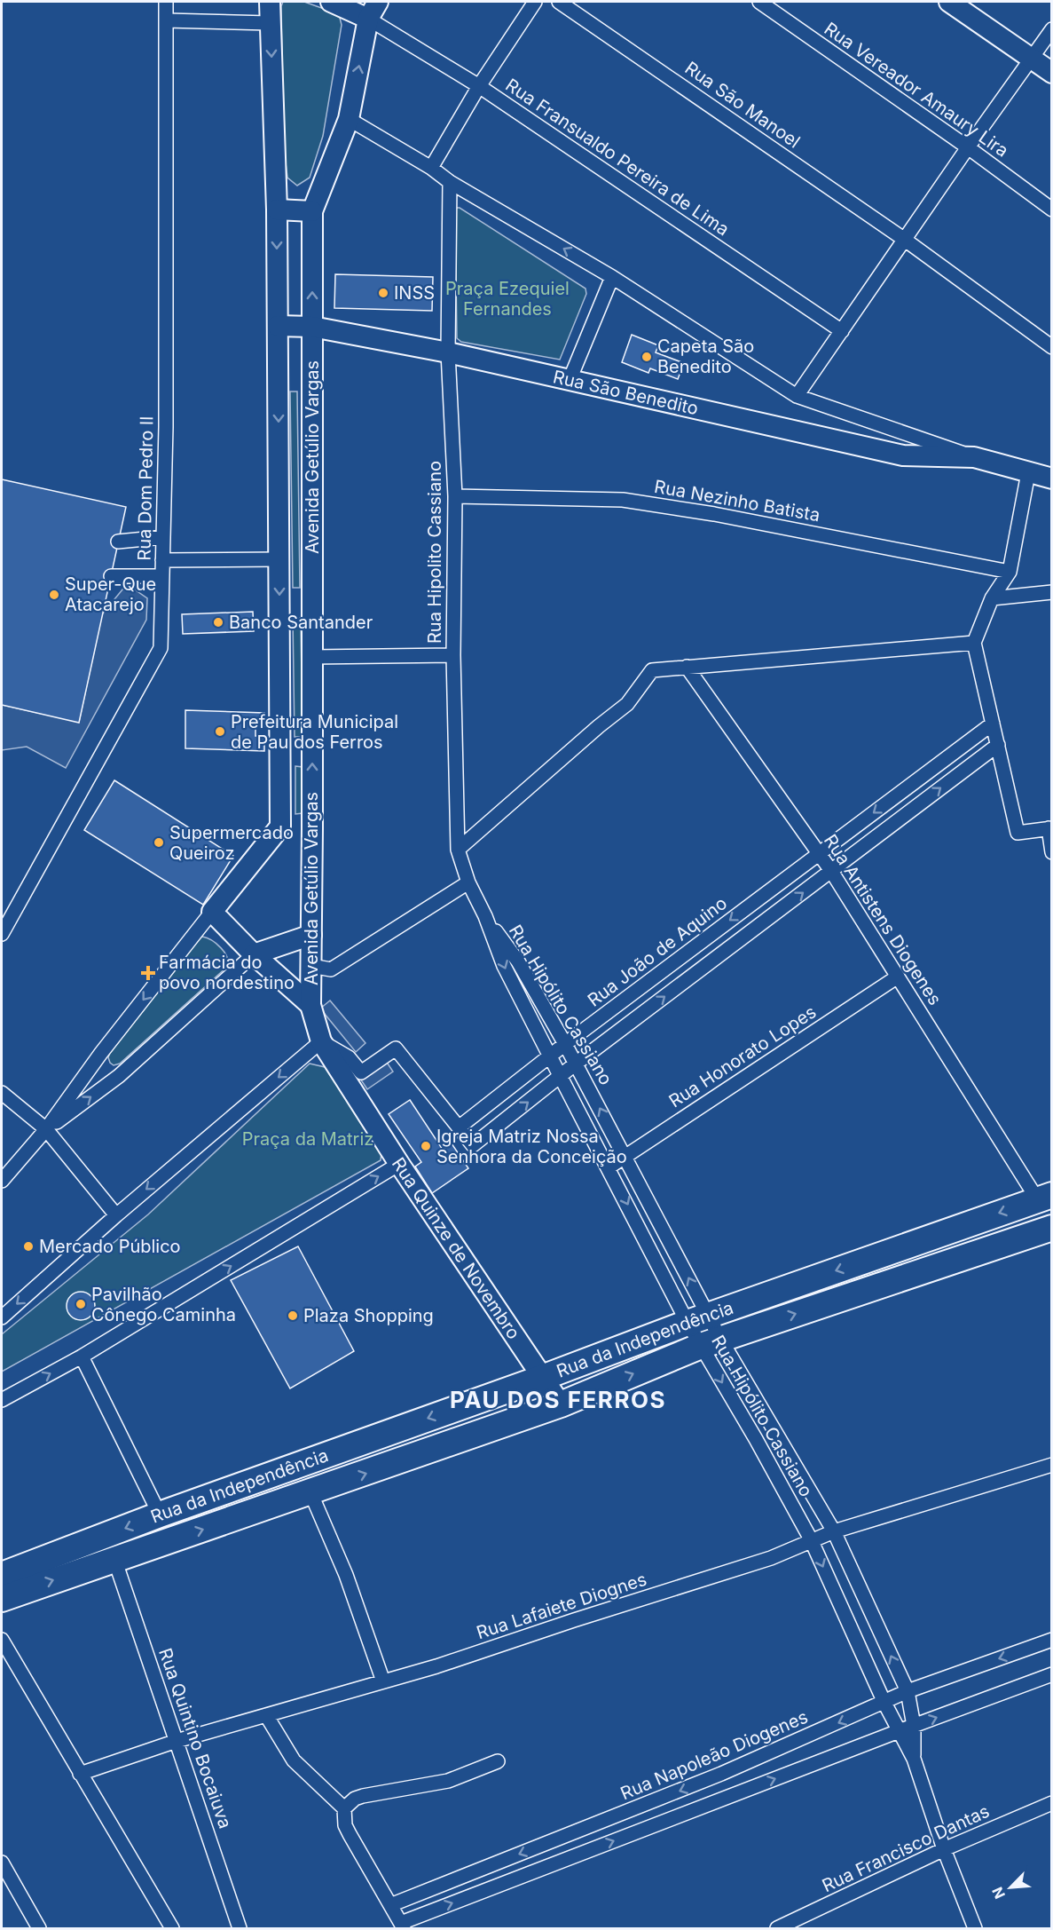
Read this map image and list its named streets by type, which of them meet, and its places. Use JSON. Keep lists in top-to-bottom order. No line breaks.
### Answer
{"streets":{"highway":["Rua da Independência"],"main road":["Rua São Benedito","Avenida Getúlio Vargas","Rua Quinze de Novembro"],"street":["Rua Vereador Amaury Lira","Rua São Manoel","Rua Fransualdo Pereira de Lima","Rua Dom Pedro II","Rua Nezinho Batista","Rua Hipolito Cassiano","Rua Antistens Diogenes","Rua João de Aquino","Rua Hipólito Cassiano","Rua Honorato Lopes","Rua Lafaiete Diognes","Rua Quintino Bocaiuva","Rua Napoleão Diogenes","Rua Francisco Dantas"]},"crossings":[["Rua Fransualdo Pereira de Lima","Avenida Getúlio Vargas"],["Rua São Benedito","Avenida Getúlio Vargas"],["Rua São Benedito","Rua Hipolito Cassiano"],["Avenida Getúlio Vargas","Rua Quinze de Novembro"],["Rua Nezinho Batista","Rua Hipolito Cassiano"],["Rua Hipolito Cassiano","Rua Hipólito Cassiano"],["Rua Antistens Diogenes","Rua João de Aquino"],["Rua Antistens Diogenes","Rua Honorato Lopes"],["Rua Antistens Diogenes","Rua da Independência"],["Rua João de Aquino","Rua Hipólito Cassiano"],["Rua Hipólito Cassiano","Rua Honorato Lopes"],["Rua Hipólito Cassiano","Rua da Independência"],["Rua Hipólito Cassiano","Rua Lafaiete Diognes"],["Rua Hipólito Cassiano","Rua Napoleão Diogenes"],["Rua Hipólito Cassiano","Rua Francisco Dantas"],["Rua Quinze de Novembro","Rua da Independência"],["Rua da Independência","Rua Quintino Bocaiuva"],["Rua Lafaiete Diognes","Rua Quintino Bocaiuva"]],"districts":["PAU DOS FERROS"],"parks":["Praça Ezequiel Fernandes","Praça da Matriz"],"places":{"other":["INSS","Capeta São Benedito","Super-Que Atacarejo","Banco Santander","Prefeitura Municipal de Pau dos Ferros","Supermercado Queiroz","Igreja Matriz Nossa Senhora da Conceição","Mercado Público","Pavilhão Cônego Caminha","Plaza Shopping"],"health":["Farmácia do povo nordestino"]},"north":"bottom left"}
